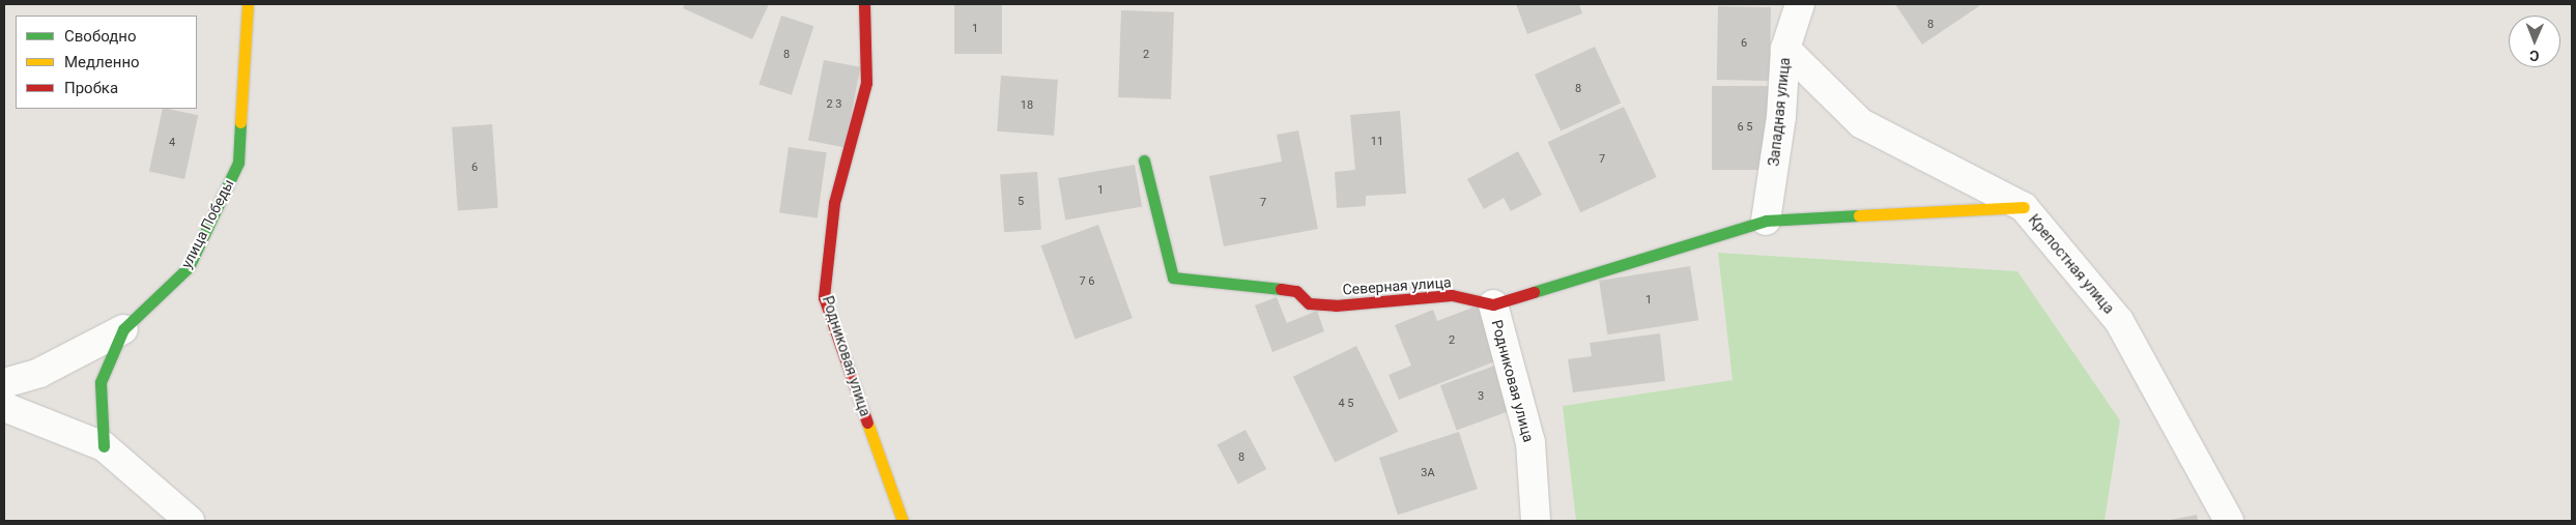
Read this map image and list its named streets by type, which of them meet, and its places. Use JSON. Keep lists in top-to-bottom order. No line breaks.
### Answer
{"streets":{"street":["Западная улица","улица Победы","Крепостная улица","Северная улица","Родниковая улица"]},"crossings":[["Западная улица","Крепостная улица"],["Северная улица","Родниковая улица"]],"house_numbers":["8","1","6","8","2","8","2 3","18","6 5","11","4","7","6","1","5","7","7 6","1","2","3","4 5","8","3А"],"legend":["Свободно","Медленно","Пробка"],"north":"bottom"}
